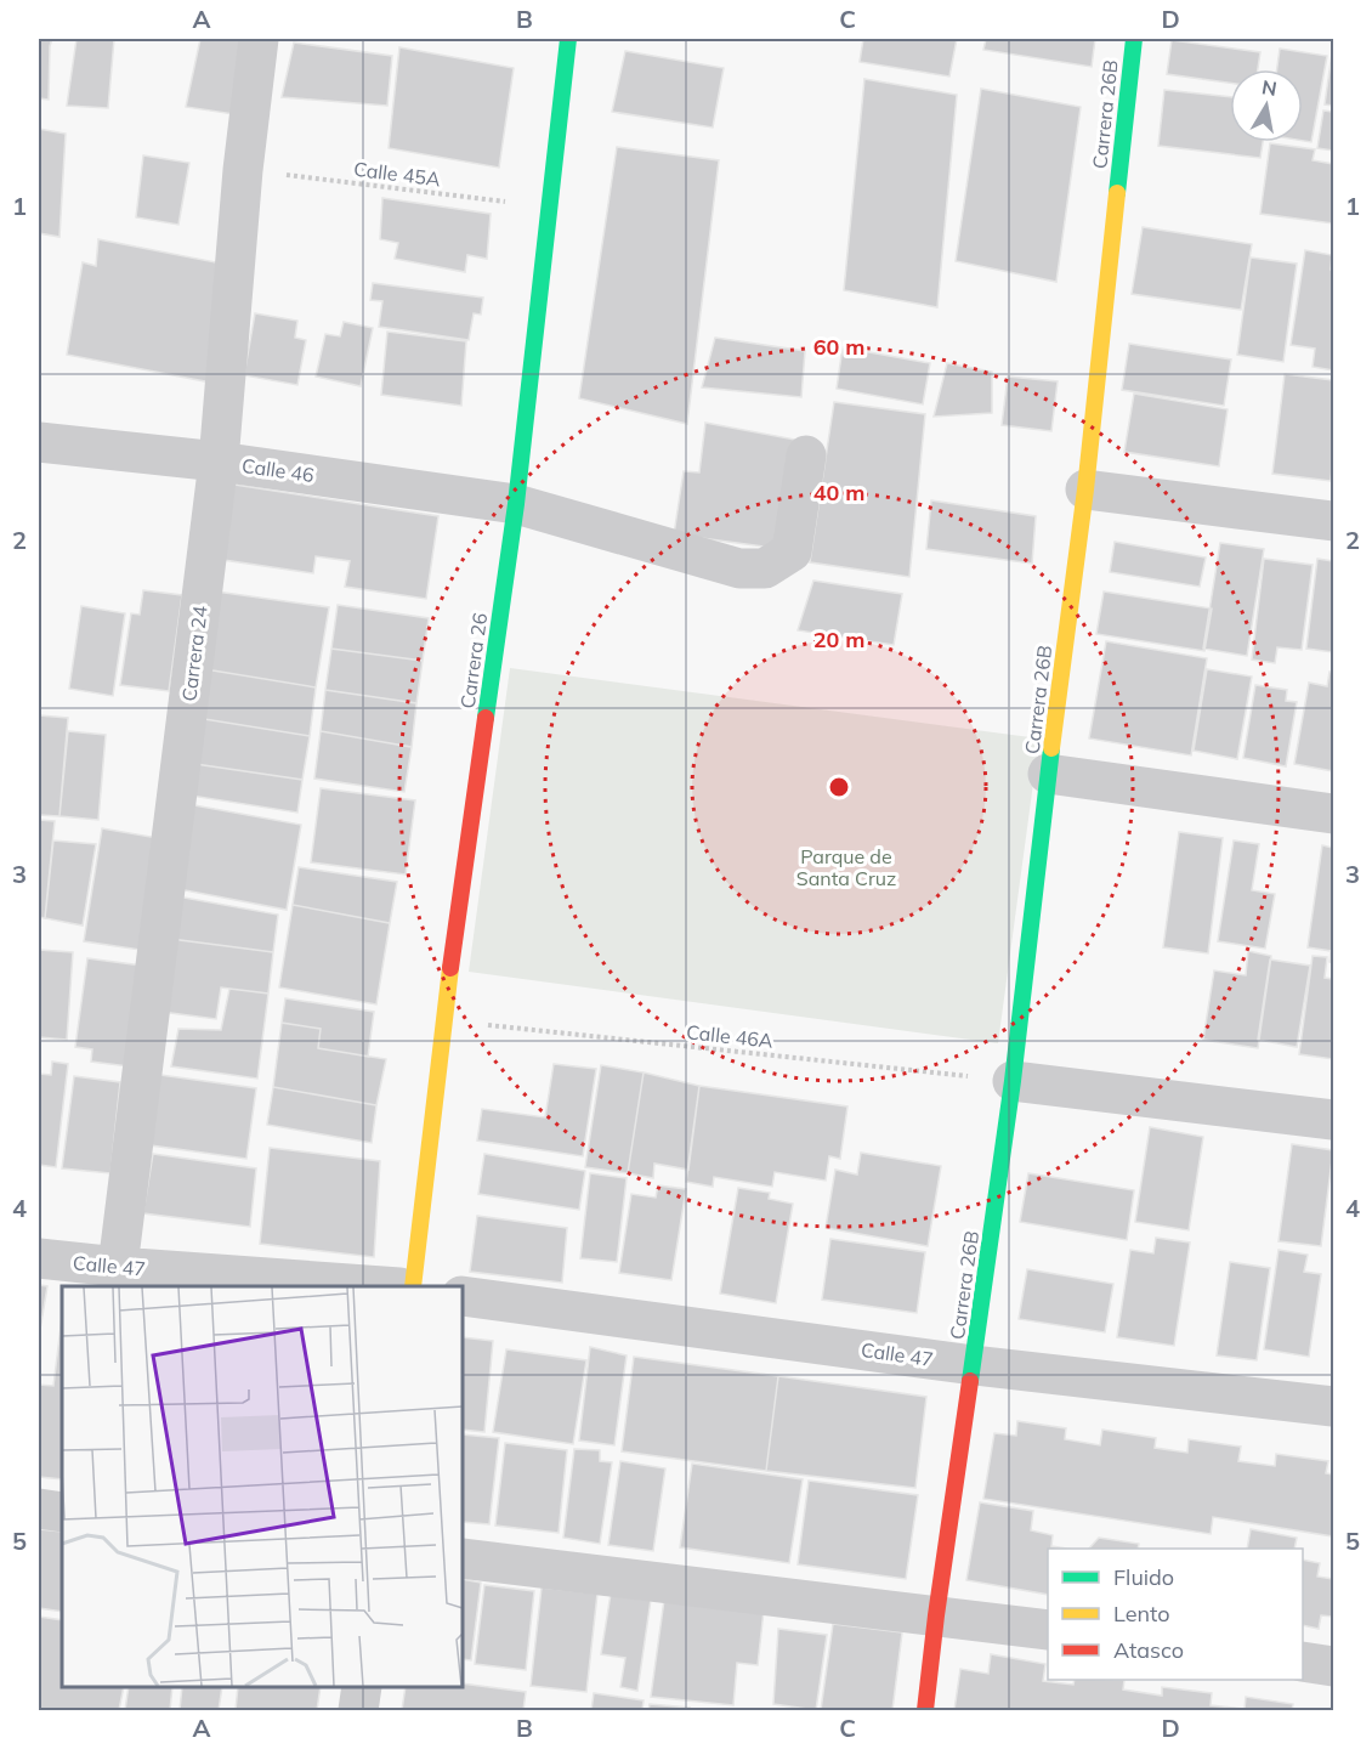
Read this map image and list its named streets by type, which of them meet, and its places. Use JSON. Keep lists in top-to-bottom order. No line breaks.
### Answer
{"streets":{"street":["Carrera 26B","Calle 46","Carrera 24","Carrera 26","Calle 47"],"path":["Calle 45A","Calle 46A"]},"crossings":[["Carrera 26B","Calle 46A"],["Carrera 26B","Calle 47"],["Calle 45A","Carrera 24"],["Calle 45A","Carrera 26"],["Calle 46","Carrera 24"],["Calle 46","Carrera 26"],["Carrera 24","Calle 47"],["Carrera 26","Calle 46A"]],"parks":["Parque de Santa Cruz"],"legend":["Fluido","Lento","Atasco"],"north":"top","grid":{"columns":["A","B","C","D"],"rows":["1","2","3","4","5"]},"rings":["60 m","40 m","20 m"]}
